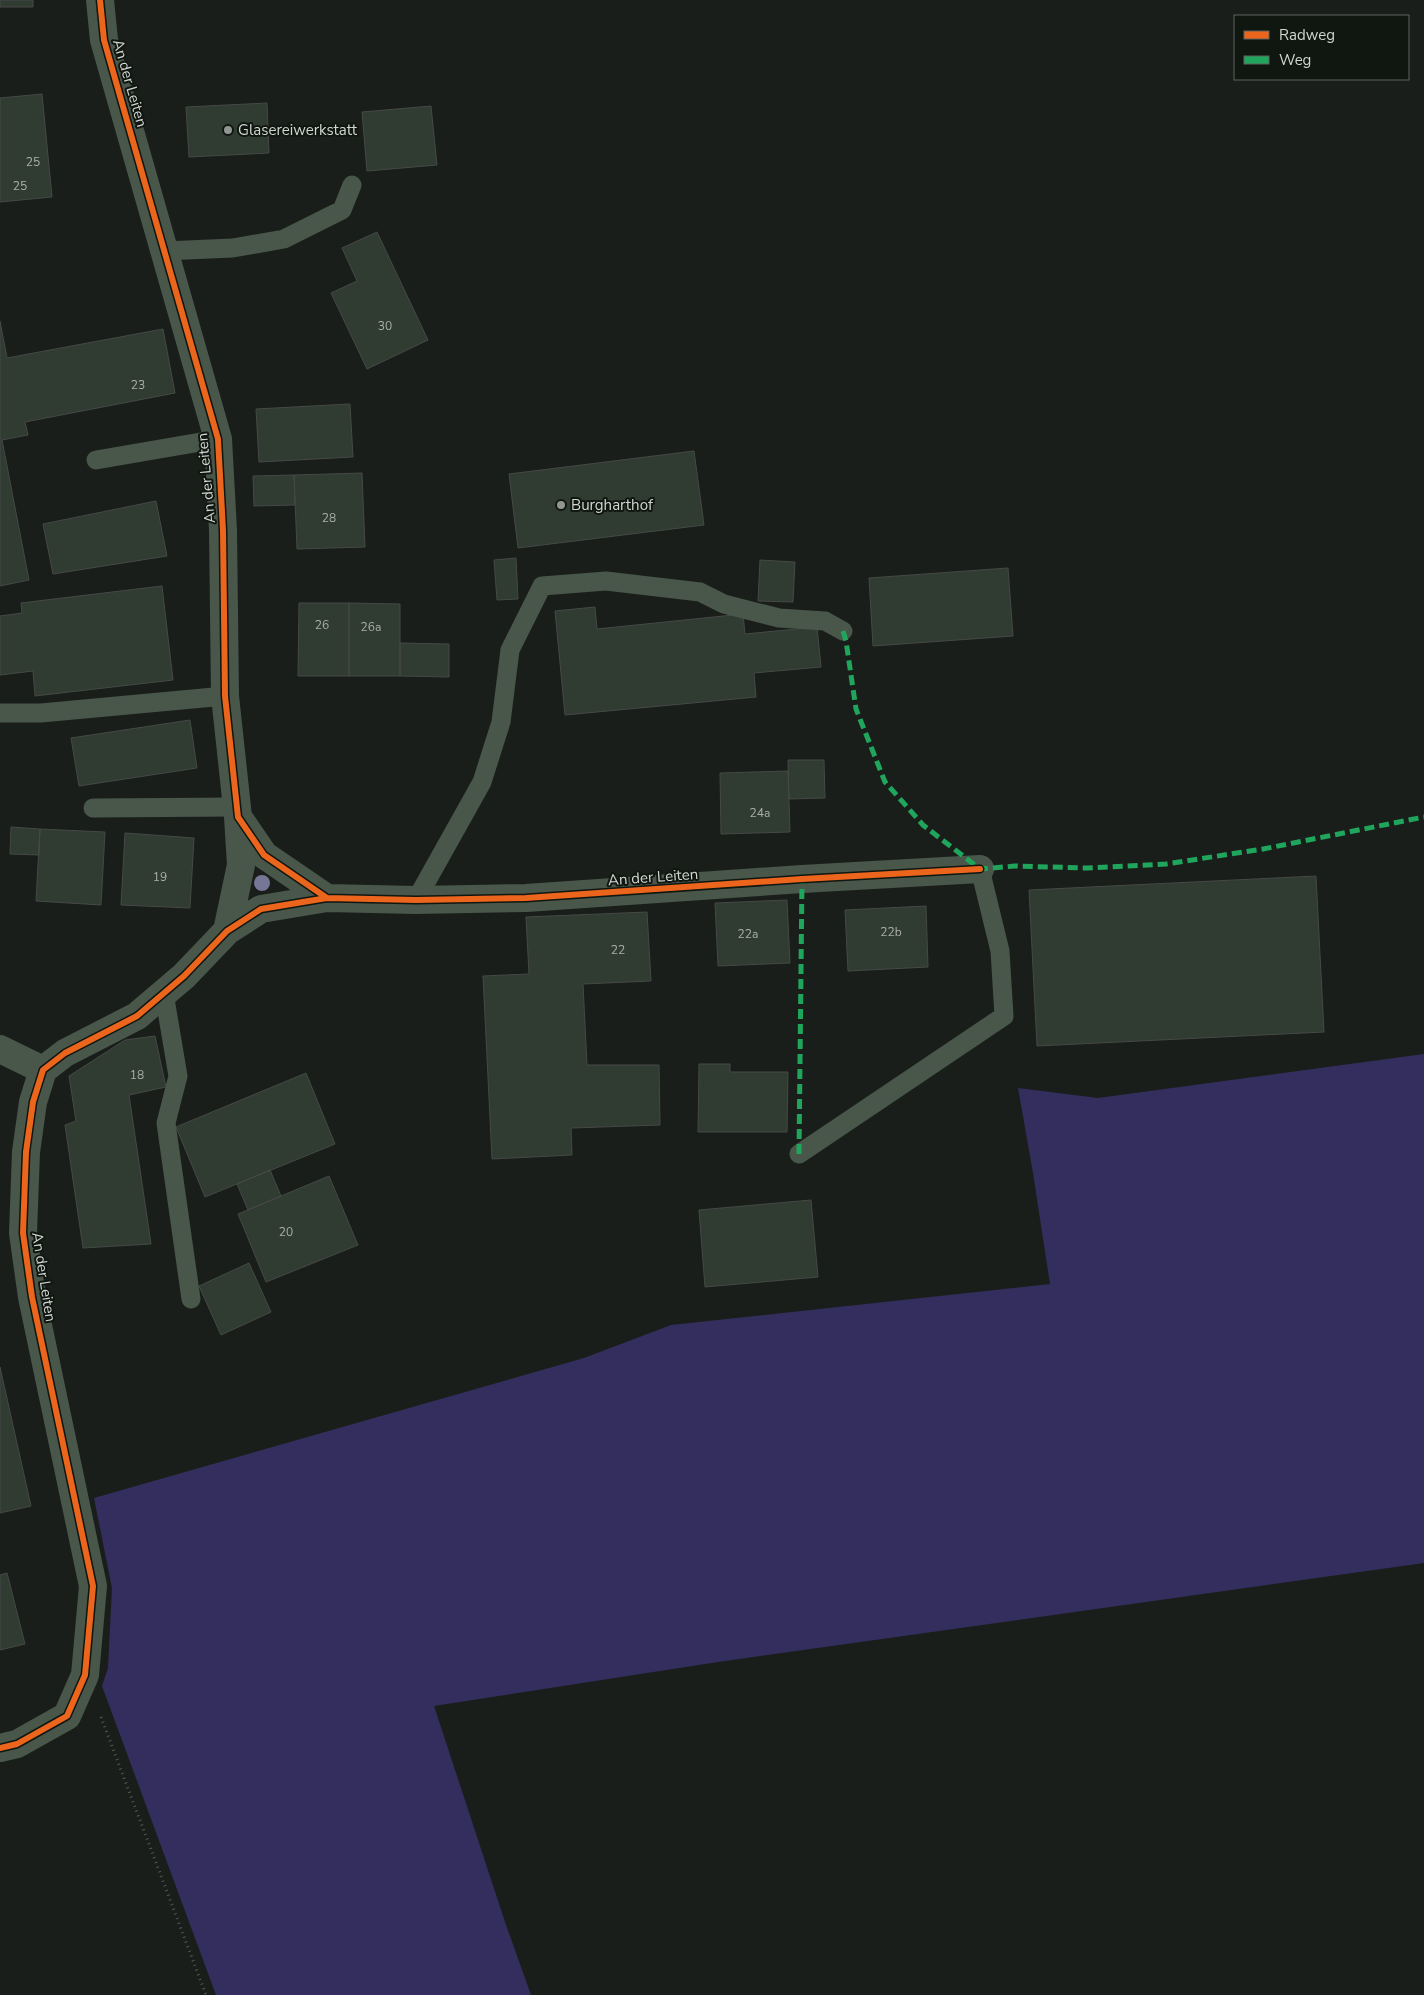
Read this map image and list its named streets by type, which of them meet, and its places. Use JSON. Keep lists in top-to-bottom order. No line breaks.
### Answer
{"streets":{"street":["An der Leiten"]},"places":["Glasereiwerkstatt","Burgharthof"],"house_numbers":["25","25","30","23","28","26","26a","24a","19","22b","22a","22","18","20"],"legend":["Radweg","Weg"]}
